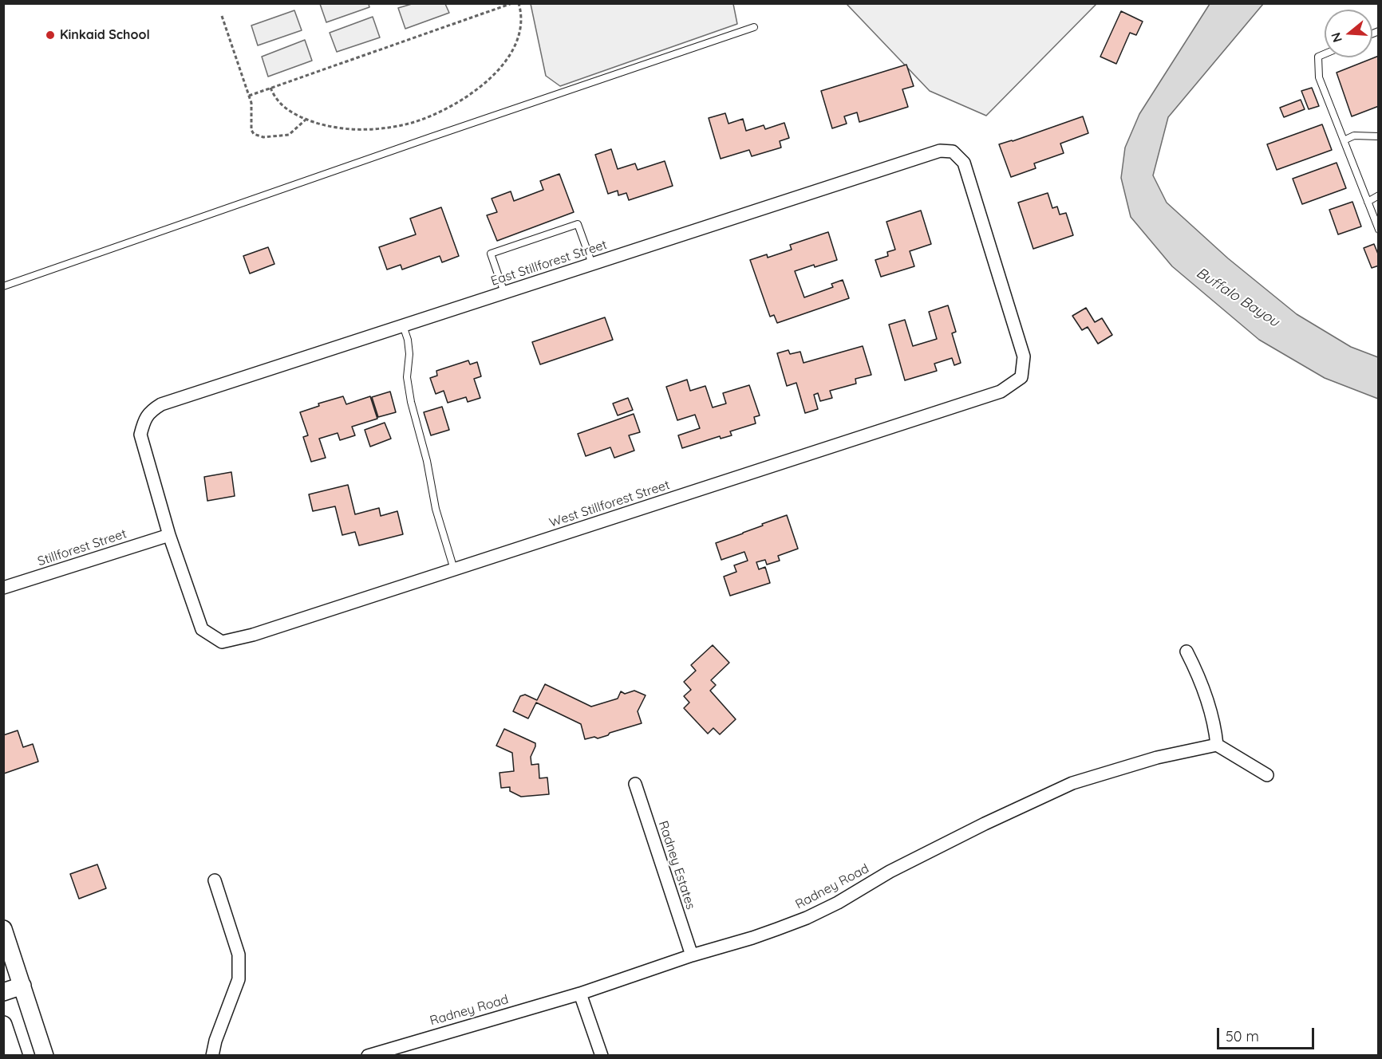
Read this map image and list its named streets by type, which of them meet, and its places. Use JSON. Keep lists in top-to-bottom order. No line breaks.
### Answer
{"streets":{"street":["East Stillforest Street","West Stillforest Street","Stillforest Street","Radney Estates","Radney Road"]},"crossings":[["East Stillforest Street","West Stillforest Street"],["East Stillforest Street","Stillforest Street"],["West Stillforest Street","Stillforest Street"],["Radney Estates","Radney Road"]],"water":["Buffalo Bayou"],"places":["Kinkaid School"],"scale_bar":"50 m","north":"left"}
